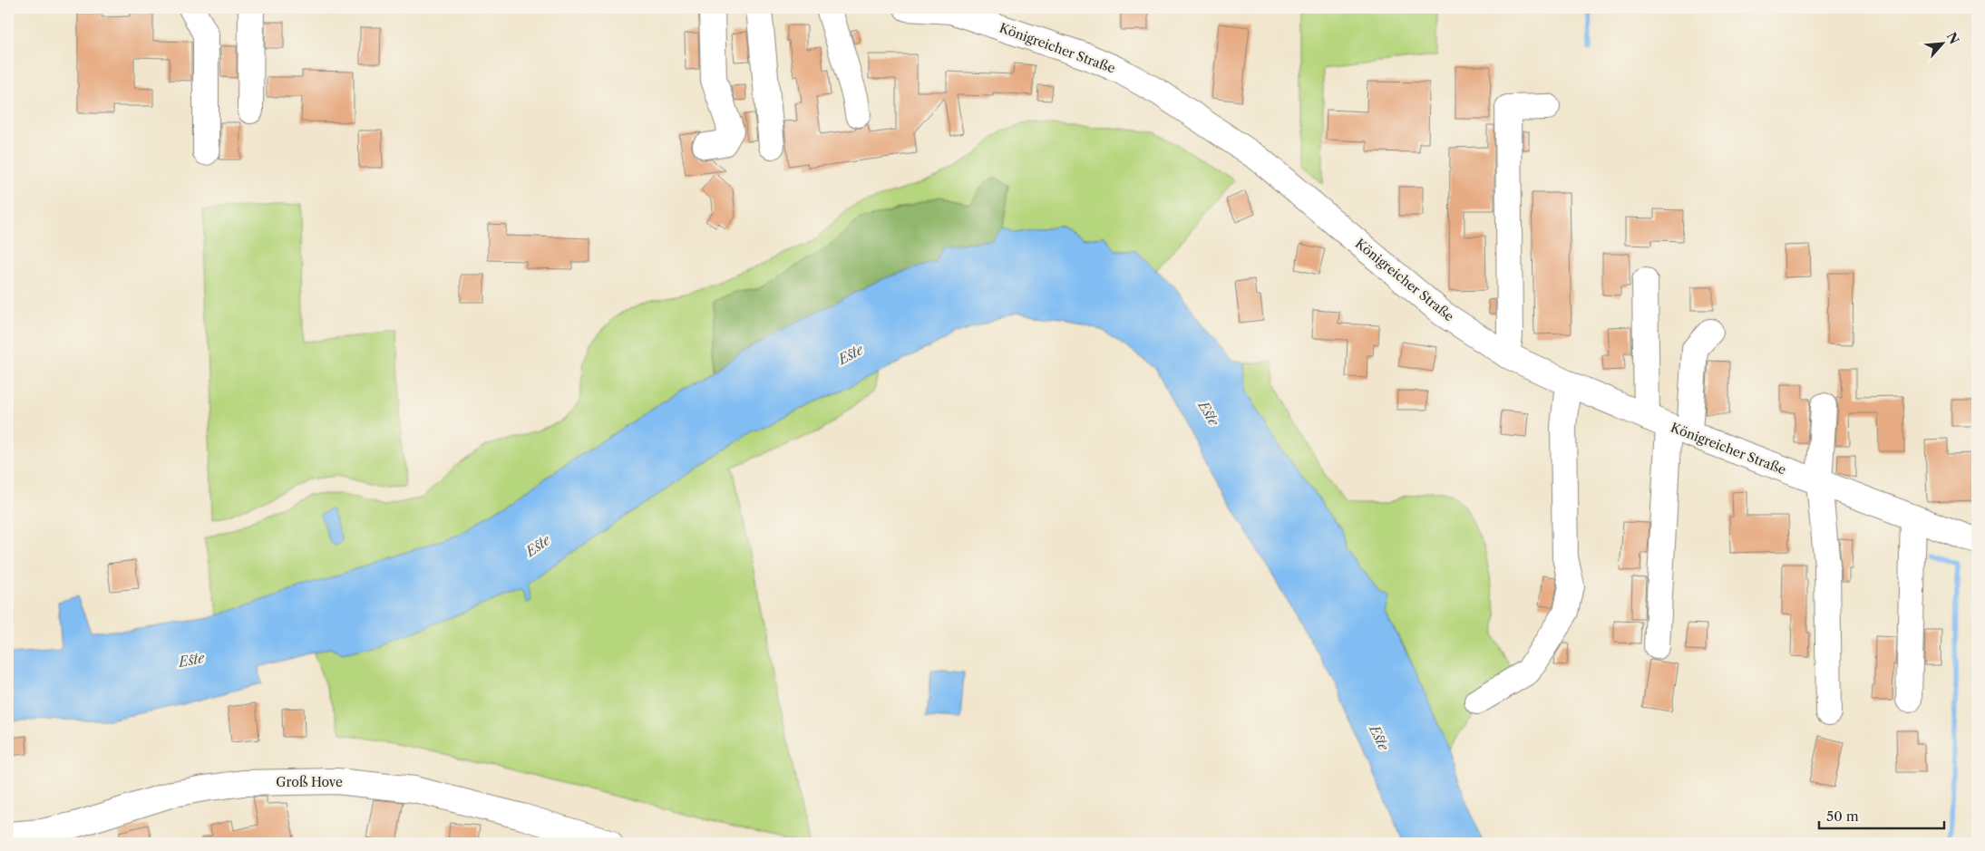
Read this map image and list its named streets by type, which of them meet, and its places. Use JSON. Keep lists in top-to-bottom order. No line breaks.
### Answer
{"streets":{"street":["Königreicher Straße","Groß Hove"]},"water":["Este"],"scale_bar":"50 m","north":"top right"}
